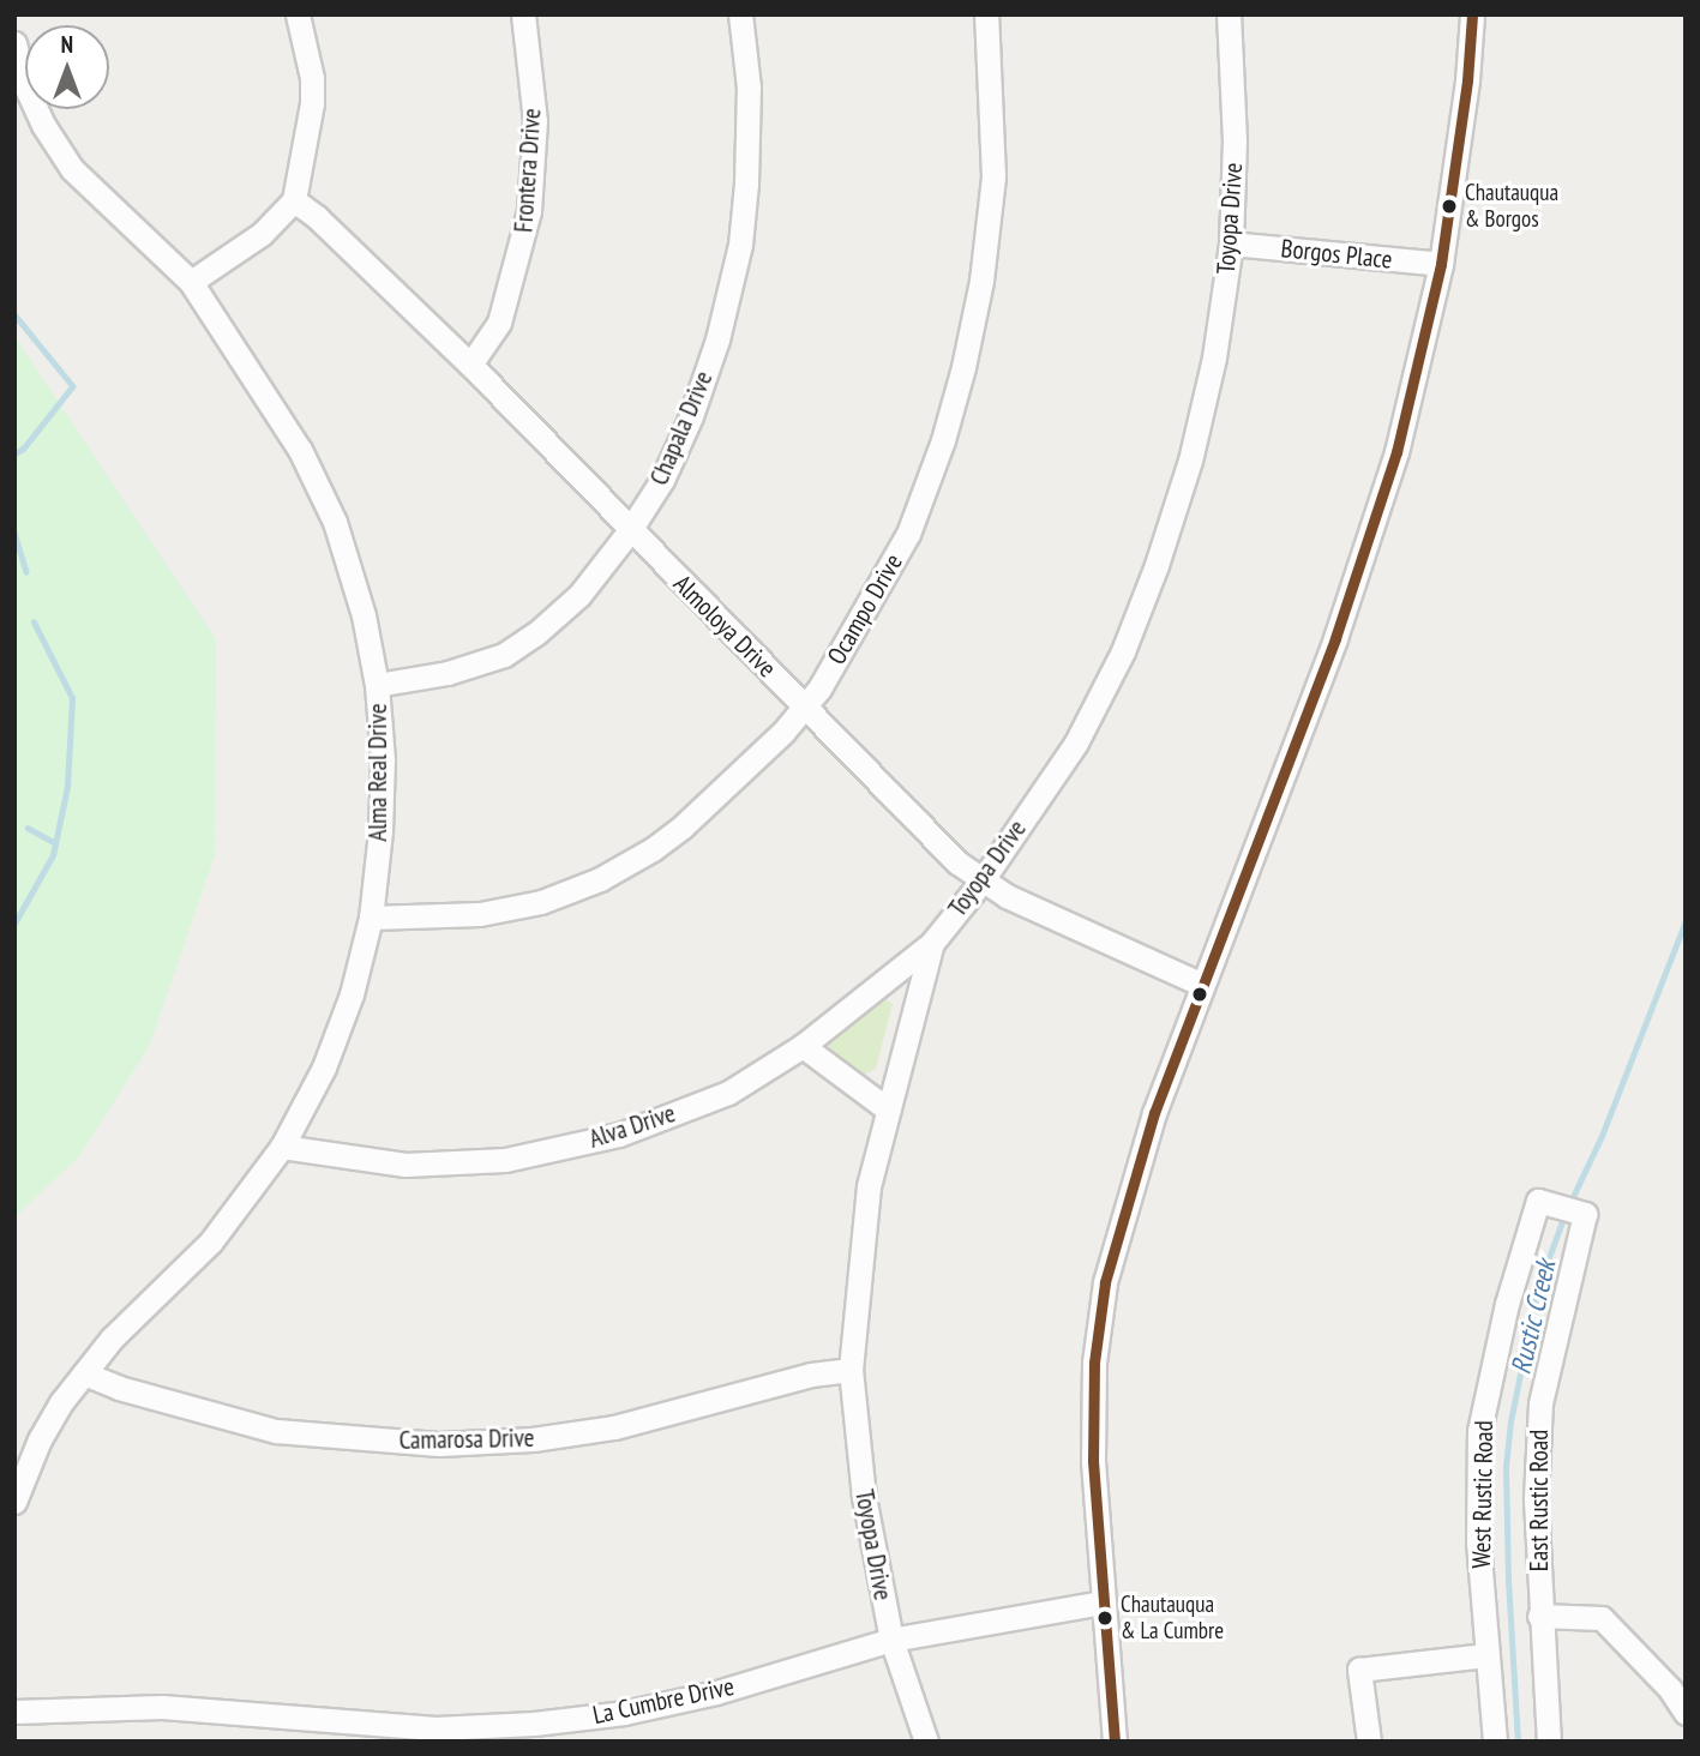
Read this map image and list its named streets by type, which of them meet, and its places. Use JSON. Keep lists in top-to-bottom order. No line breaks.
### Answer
{"streets":{"street":["Frontera Drive","Toyopa Drive","Borgos Place","Chapala Drive","Ocampo Drive","Almoloya Drive","Alma Real Drive","Alva Drive","Camarosa Drive","West Rustic Road","East Rustic Road","La Cumbre Drive"]},"crossings":[["Frontera Drive","Almoloya Drive"],["Toyopa Drive","Borgos Place"],["Toyopa Drive","Almoloya Drive"],["Toyopa Drive","Alva Drive"],["Toyopa Drive","Camarosa Drive"],["Toyopa Drive","La Cumbre Drive"],["Chapala Drive","Almoloya Drive"],["Chapala Drive","Alma Real Drive"],["Ocampo Drive","Almoloya Drive"],["Ocampo Drive","Alma Real Drive"],["Alma Real Drive","Alva Drive"],["Alma Real Drive","Camarosa Drive"],["West Rustic Road","East Rustic Road"]],"water":["Rustic Creek"],"places":["Chautauqua & Borgos","Chautauqua & La Cumbre"],"north":"top"}
